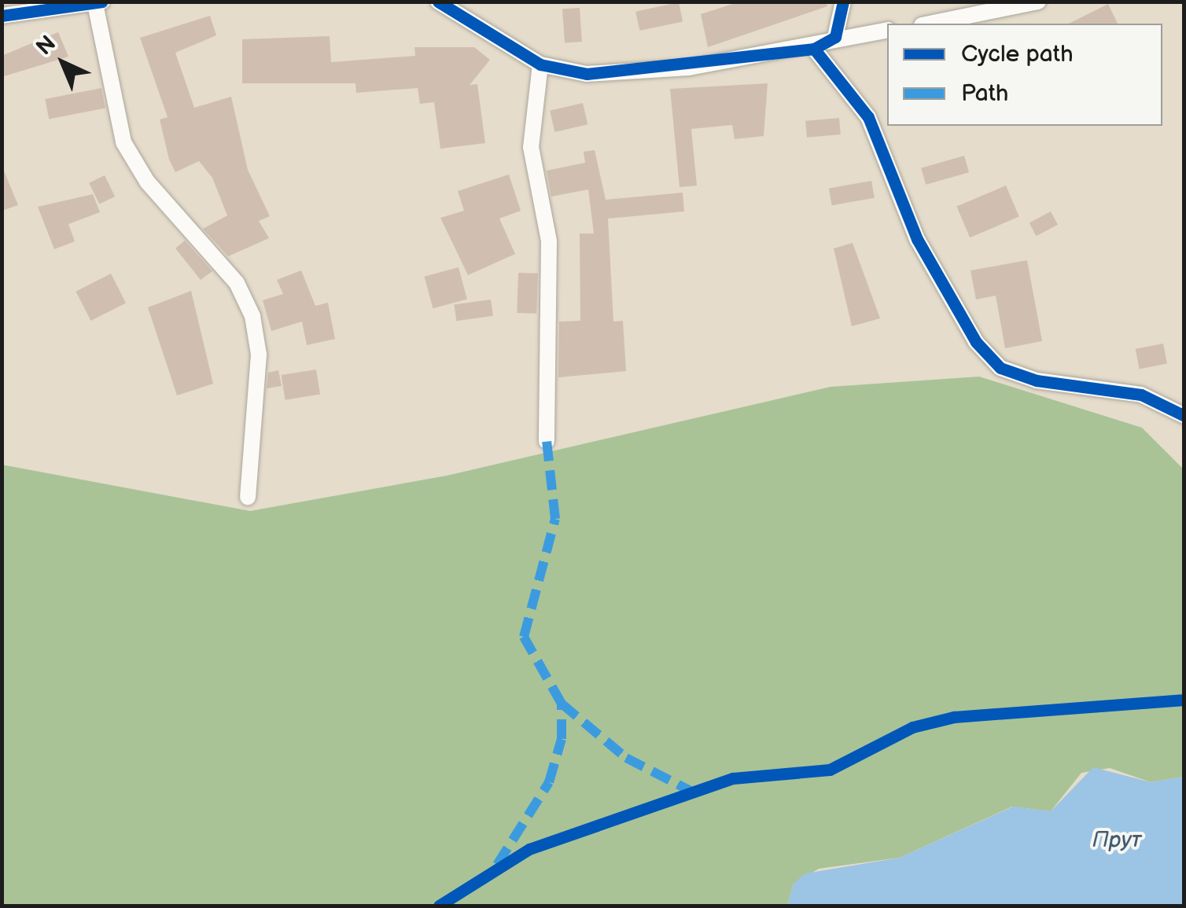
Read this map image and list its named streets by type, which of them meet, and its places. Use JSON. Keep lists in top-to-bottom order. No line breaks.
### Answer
{"water":["Прут"],"legend":["Cycle path","Path"],"north":"top left"}
